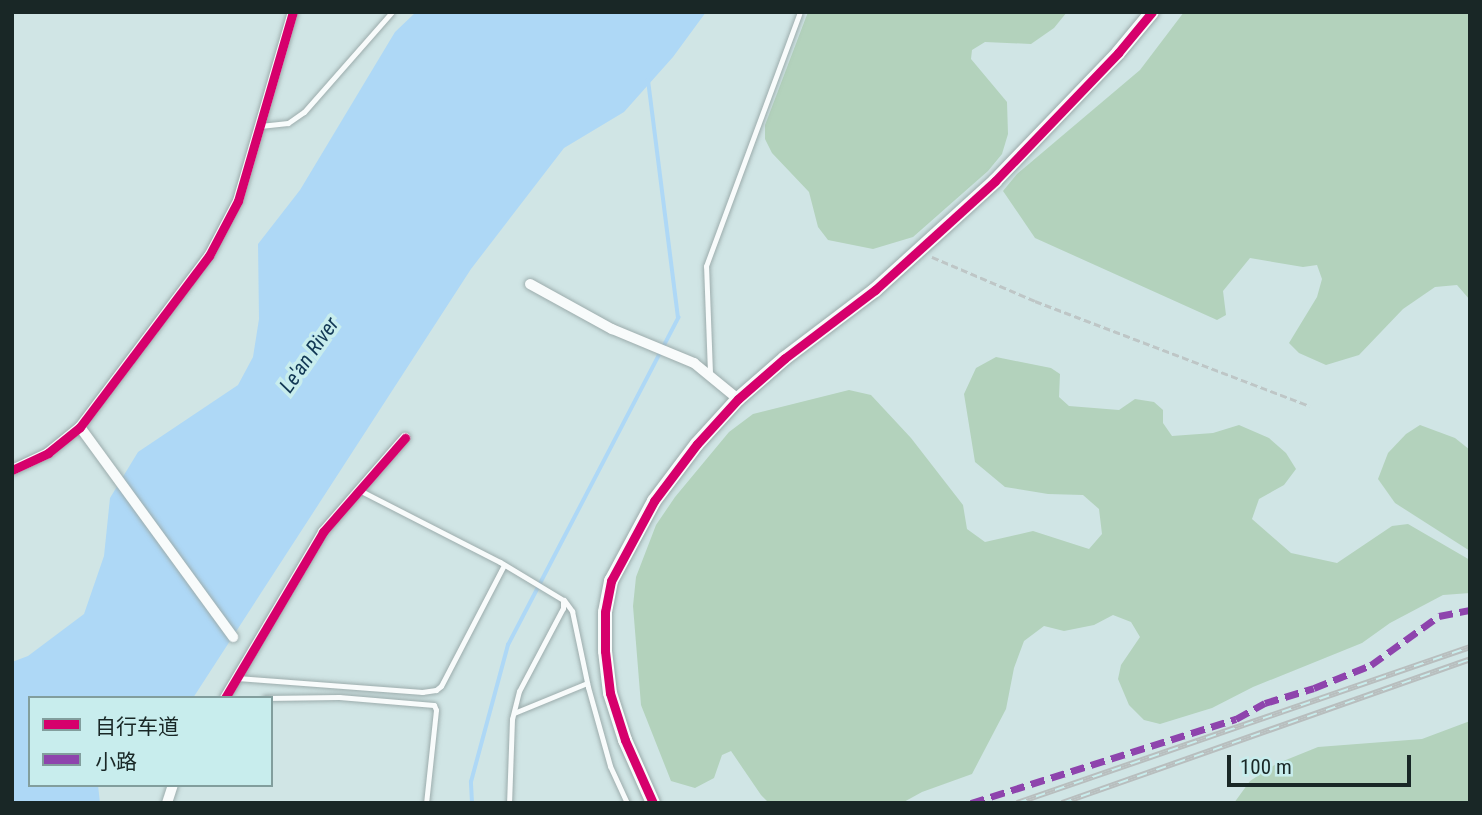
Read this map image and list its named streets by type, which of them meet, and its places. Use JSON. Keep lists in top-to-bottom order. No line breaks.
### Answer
{"water":["Le'an River"],"legend":["自行车道","小路"],"scale_bar":"100 m"}
